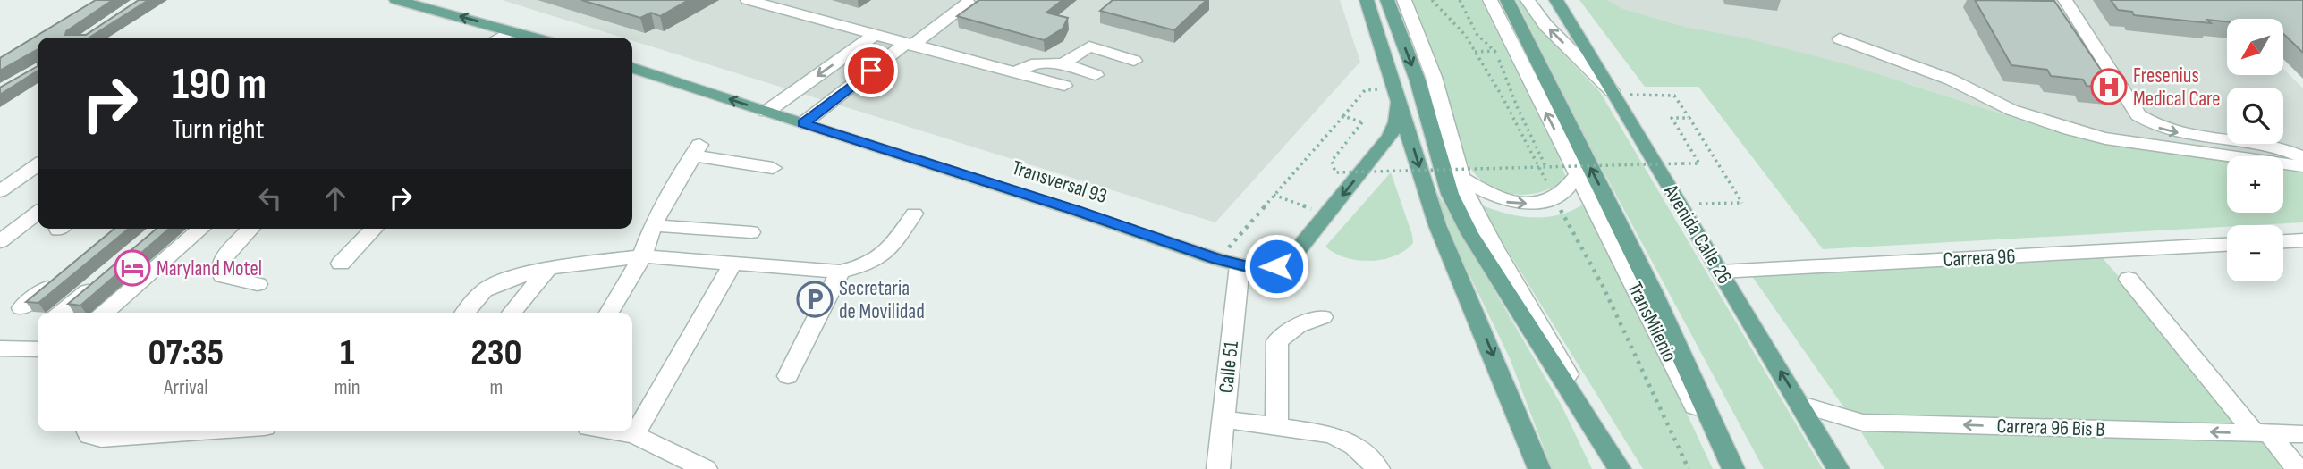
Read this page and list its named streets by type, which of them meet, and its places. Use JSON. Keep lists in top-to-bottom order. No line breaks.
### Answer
{"streets":{"main road":["Transversal 93","Avenida Calle 26"],"street":["Carrera 96","TransMilenio","Calle 51","Carrera 96 Bis B"]},"crossings":[["Transversal 93","Calle 51"],["Avenida Calle 26","Carrera 96"],["Avenida Calle 26","Carrera 96 Bis B"]],"one_way":["Carrera 96 Bis B"],"places":{"hospital":["Fresenius Medical Care"],"hotel":["Maryland Motel"],"parking":["Secretaria de Movilidad"]},"north":"bottom left","page":{"map_buttons":["+","−"],"turn":["190 m","Turn right"],"eta":["07:35","Arrival","1","min","230","m"]}}
